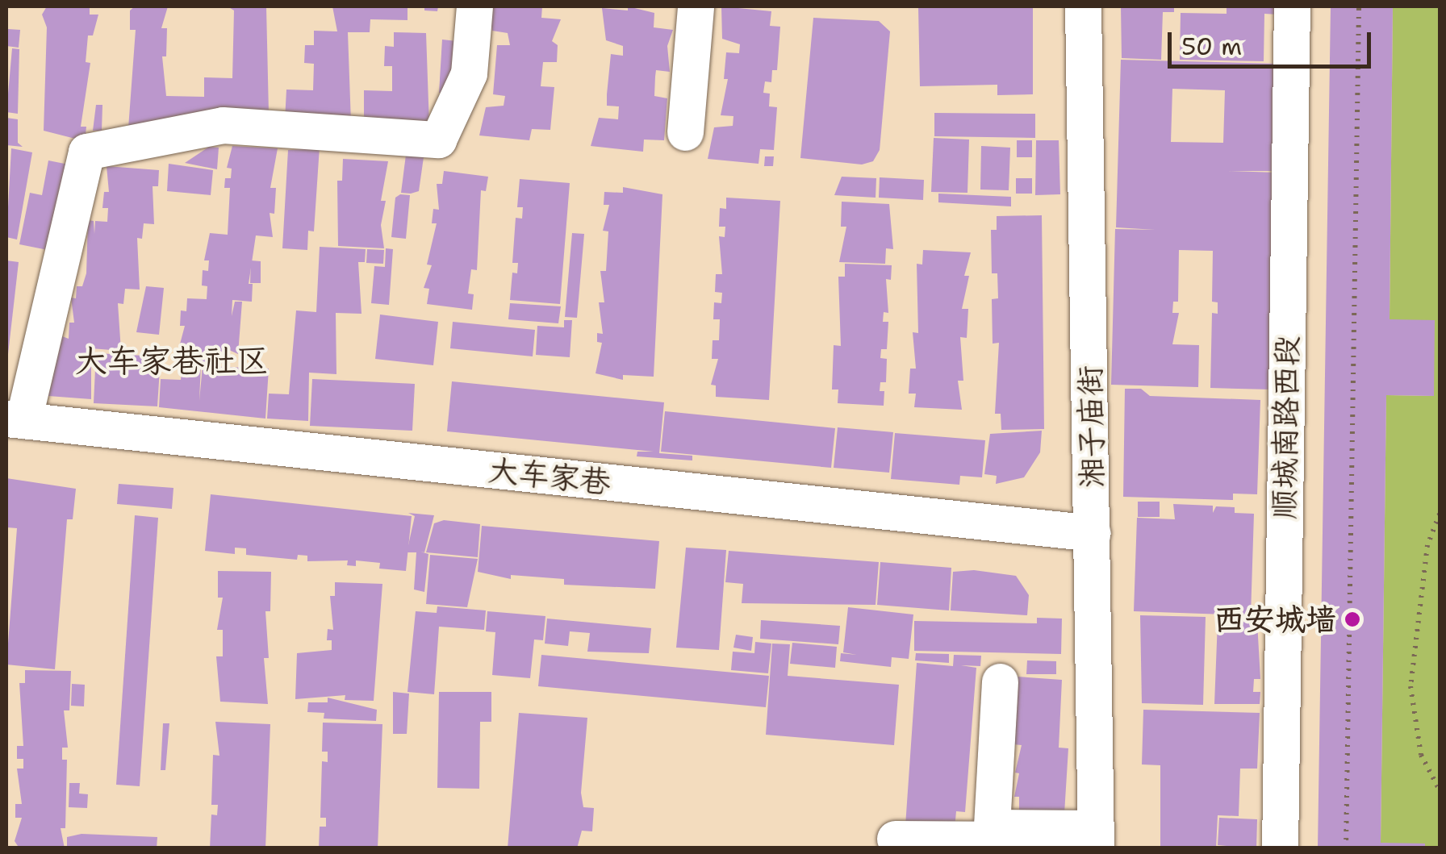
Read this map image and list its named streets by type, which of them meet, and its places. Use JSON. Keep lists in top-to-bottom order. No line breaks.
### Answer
{"streets":{"street":["湘子庙街","顺城南路西段","大车家巷"]},"crossings":[["湘子庙街","大车家巷"]],"districts":["大车家巷社区"],"places":["西安城墙"],"scale_bar":"50 m"}
